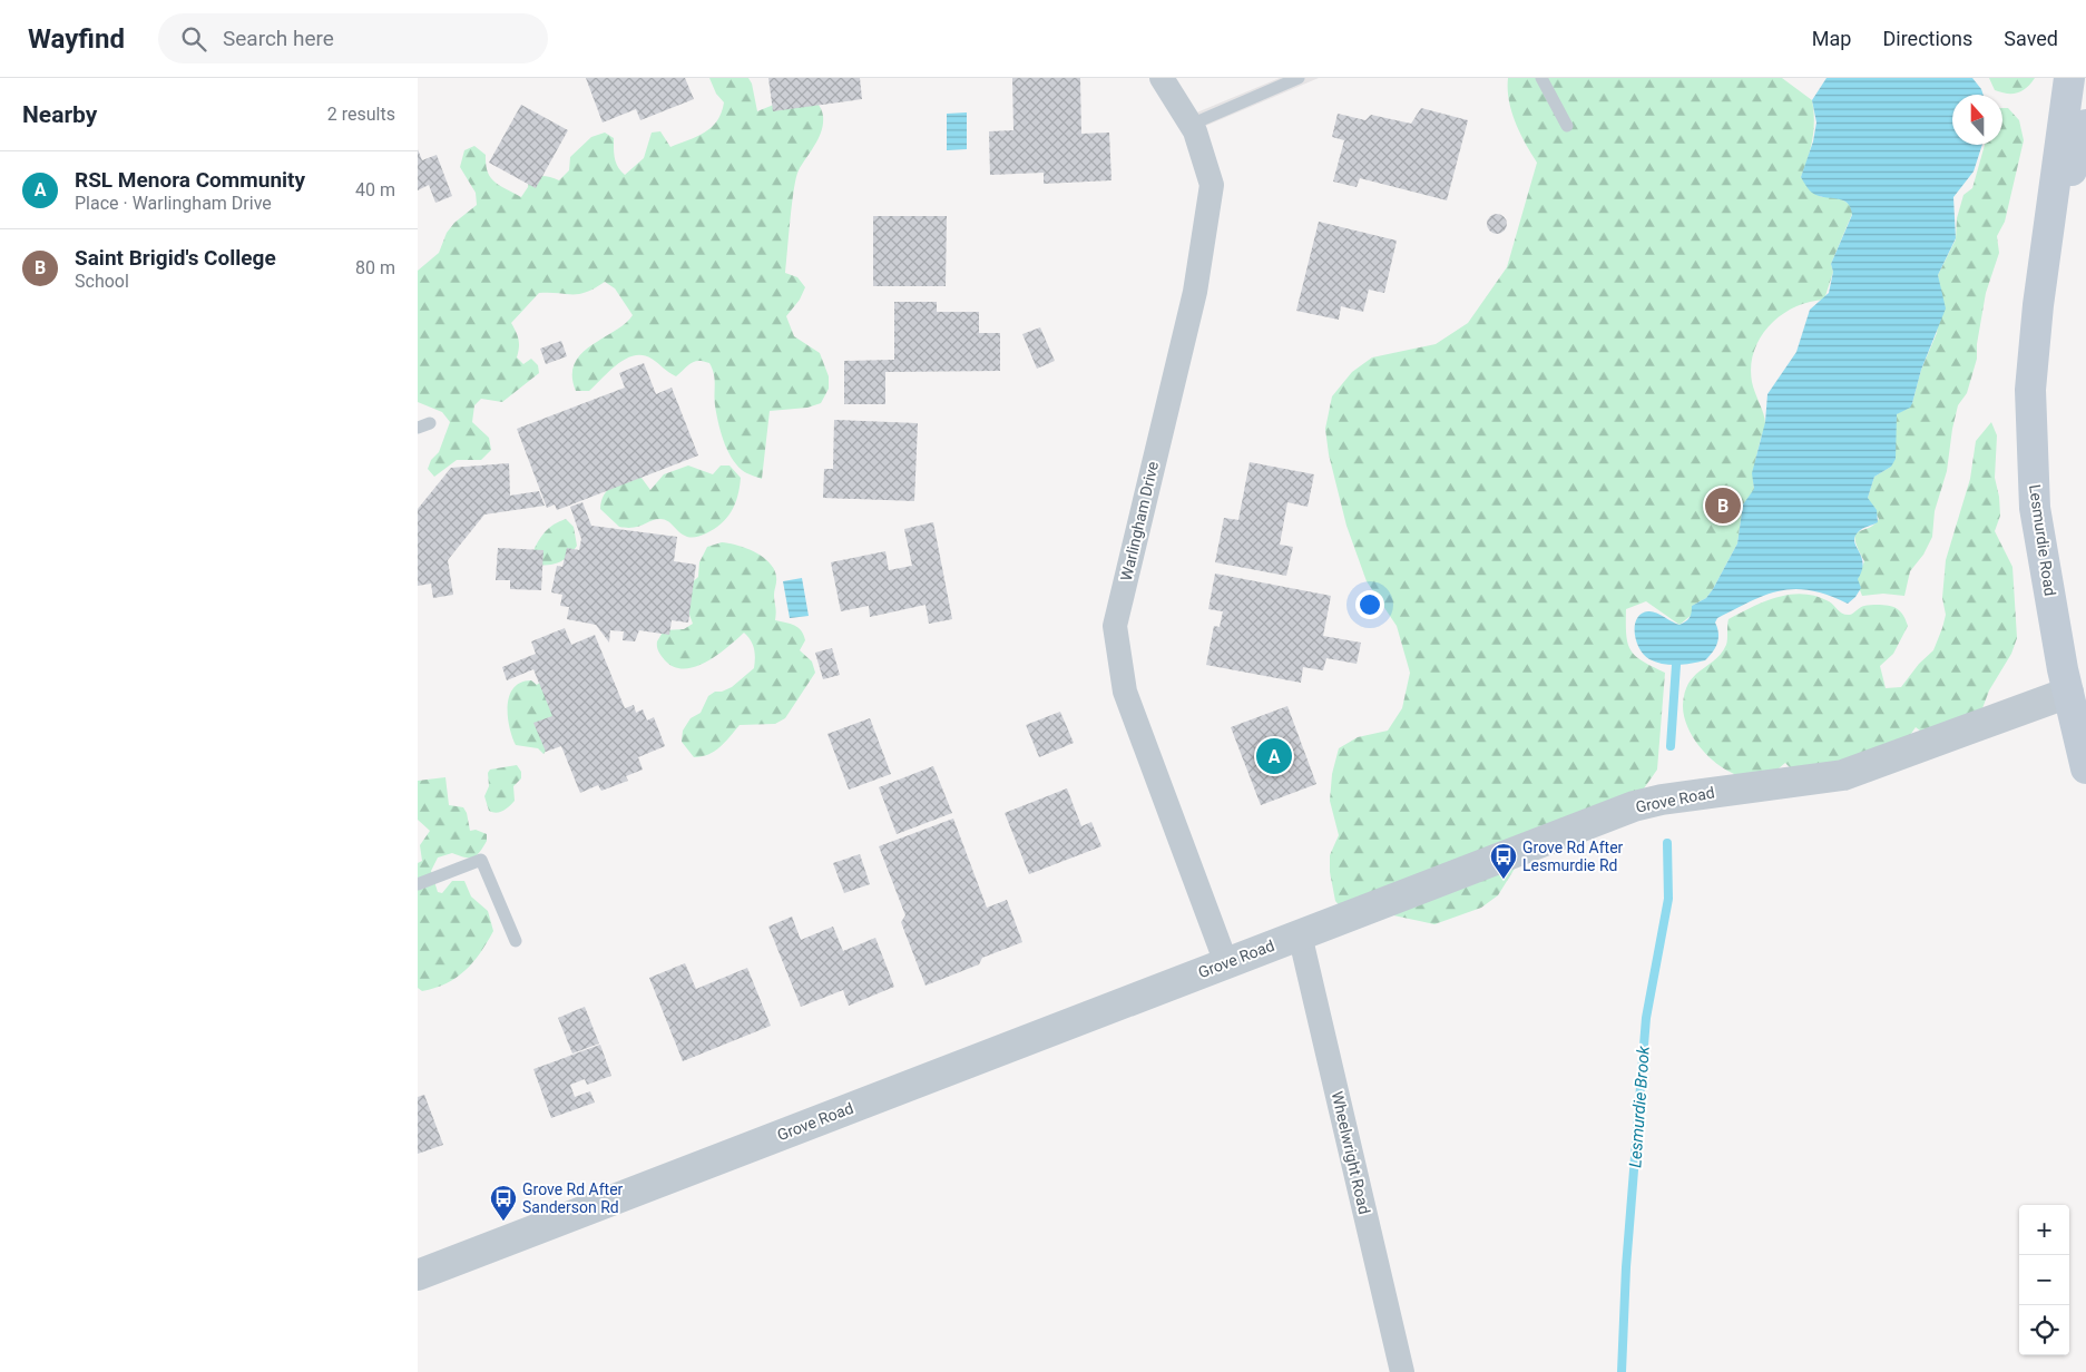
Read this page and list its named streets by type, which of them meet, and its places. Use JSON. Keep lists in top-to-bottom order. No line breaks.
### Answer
{"streets":{"main road":["Lesmurdie Road"],"street":["Warlingham Drive","Grove Road","Wheelwright Road"]},"crossings":[["Warlingham Drive","Grove Road"],["Lesmurdie Road","Grove Road"],["Grove Road","Wheelwright Road"]],"water":["Lesmurdie Brook"],"places":{"bus stop":["Grove Rd After Lesmurdie Rd","Grove Rd After Sanderson Rd"]},"north":"top","page":{"header":"Wayfind","search":"Search here","nav":["Map","Directions","Saved"],"heading":["Nearby","2 results"],"list":[{"mark":"A","name":"RSL Menora Community","note":"Place · Warlingham Drive","value":"40 m"},{"mark":"B","name":"Saint Brigid's College","note":"School","value":"80 m"}],"pins":["B","A"],"map_buttons":["+","−"]}}
